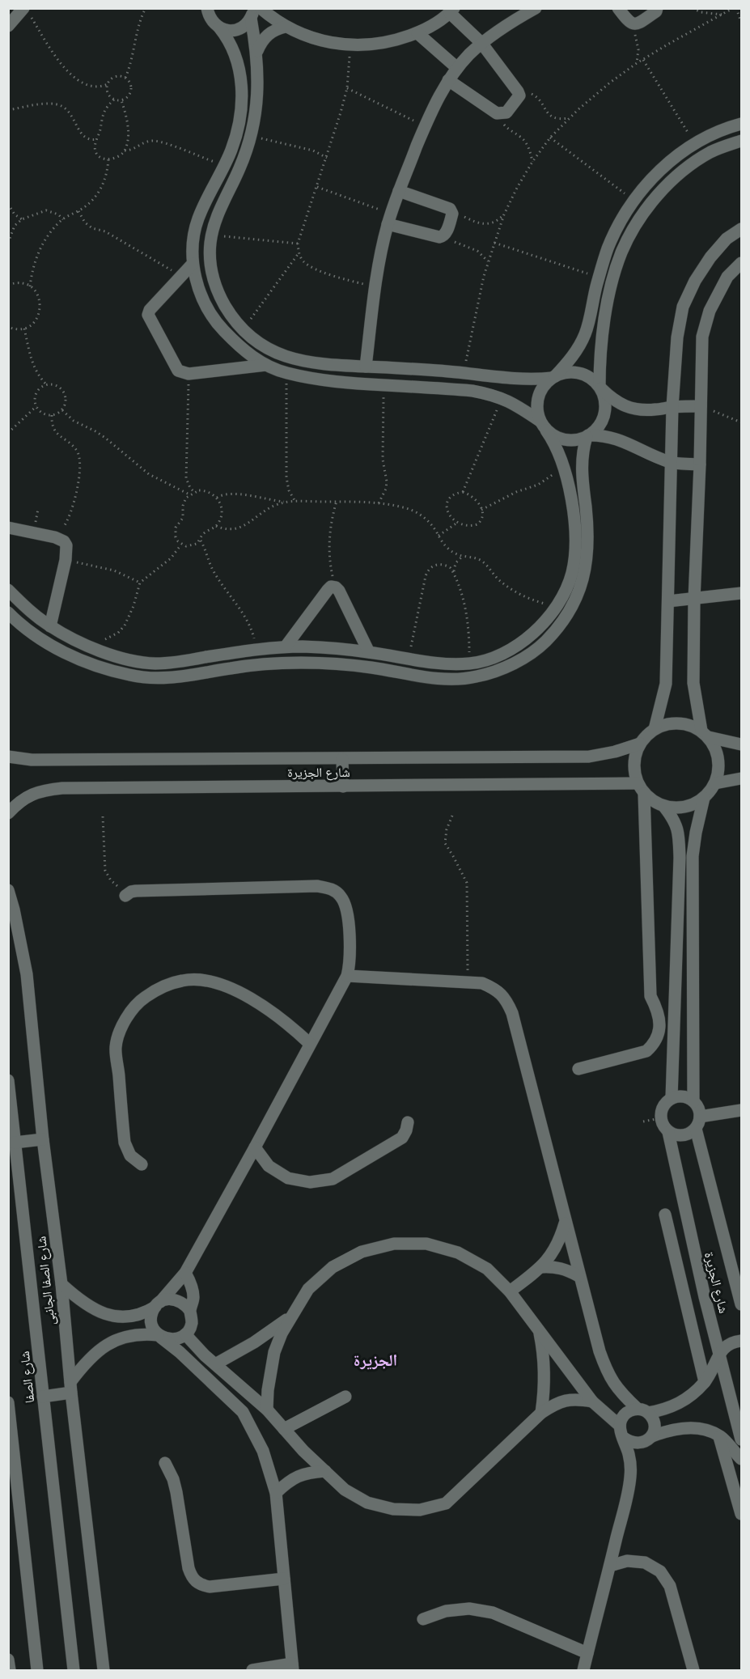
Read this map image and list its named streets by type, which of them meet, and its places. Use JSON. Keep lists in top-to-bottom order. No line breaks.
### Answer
{"streets":{"street":["شارع الجزيرة","شارع الصفا الجانبى","شارع الصفا"]},"districts":["الجزيرة"]}
